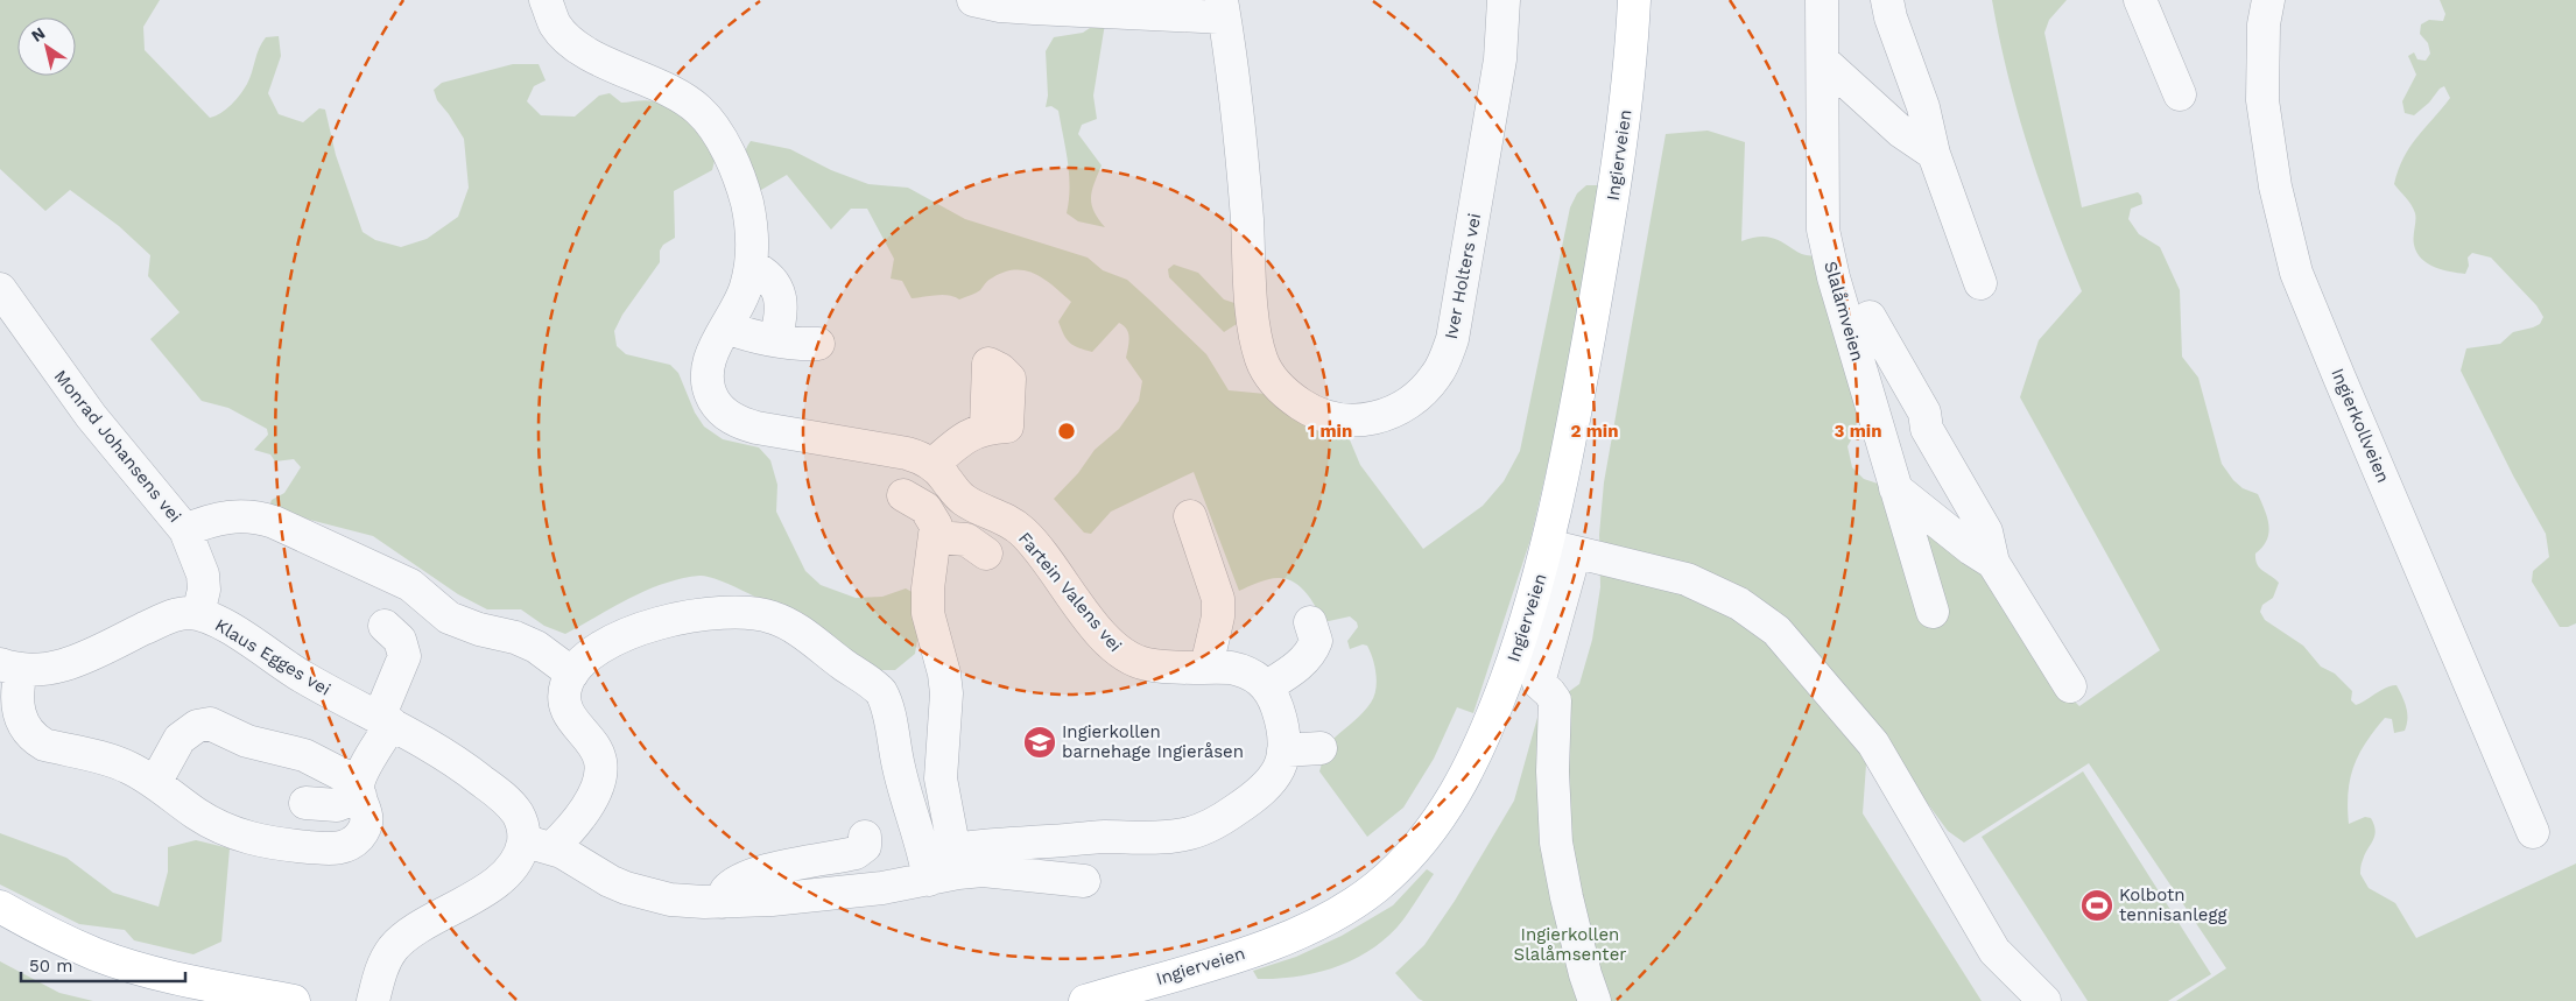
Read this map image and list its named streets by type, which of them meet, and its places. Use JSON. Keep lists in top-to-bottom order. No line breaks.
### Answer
{"streets":{"main road":["Ingierveien"],"street":["Iver Holters vei","Slalåmveien","Ingierkollveien","Monrad Johansens vei","Fartein Valens vei","Klaus Egges vei"]},"crossings":[["Monrad Johansens vei","Klaus Egges vei"],["Fartein Valens vei","Klaus Egges vei"]],"parks":["Ingierkollen Slalåmsenter"],"places":{"school or university":["Ingierkollen barnehage Ingieråsen"],"sports":["Kolbotn tennisanlegg"]},"scale_bar":"50 m","north":"top left","rings":["1 min","2 min","3 min"]}
